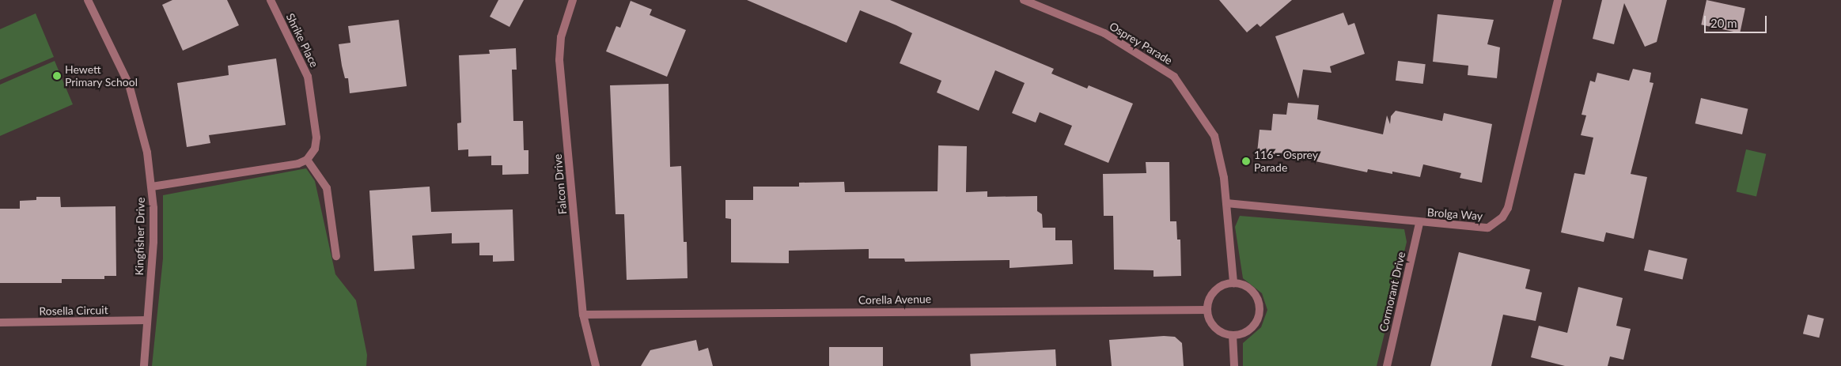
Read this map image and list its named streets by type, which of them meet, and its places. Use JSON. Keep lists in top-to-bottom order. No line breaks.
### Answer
{"streets":{"street":["Shrike Place","Osprey Parade","Falcon Drive","Brolga Way","Kingfisher Drive","Cormorant Drive","Corella Avenue","Rosella Circuit"]},"crossings":[["Osprey Parade","Brolga Way"],["Osprey Parade","Corella Avenue"],["Falcon Drive","Corella Avenue"],["Brolga Way","Cormorant Drive"],["Kingfisher Drive","Rosella Circuit"]],"places":["Hewett Primary School","116 - Osprey Parade"],"scale_bar":"20 m"}
